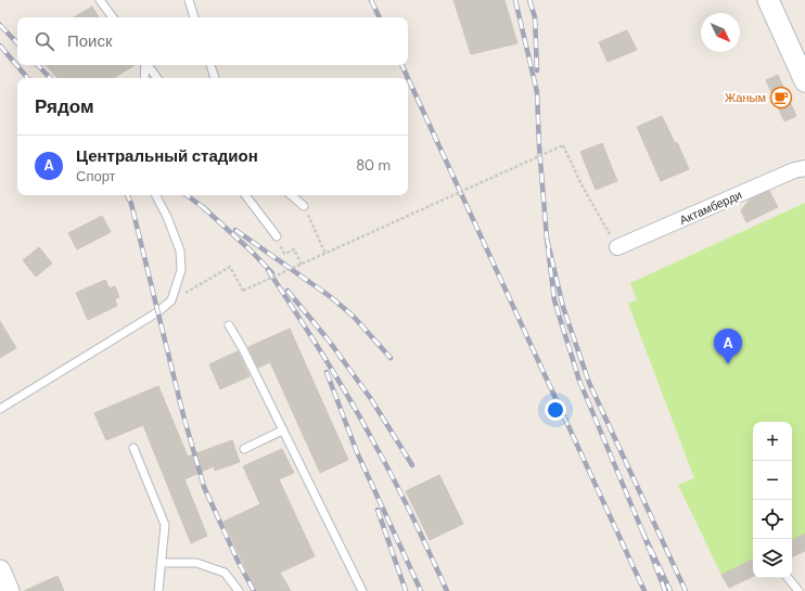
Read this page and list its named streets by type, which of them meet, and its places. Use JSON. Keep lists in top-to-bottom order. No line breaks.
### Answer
{"streets":{"street":["Актамберди"]},"places":{"cafe":["Жаным"]},"north":"bottom right","page":{"search":"Поиск","heading":"Рядом","list":[{"mark":"A","name":"Центральный стадион","note":"Спорт","value":"80 m"}],"pins":"A","map_buttons":["+","−"]}}
